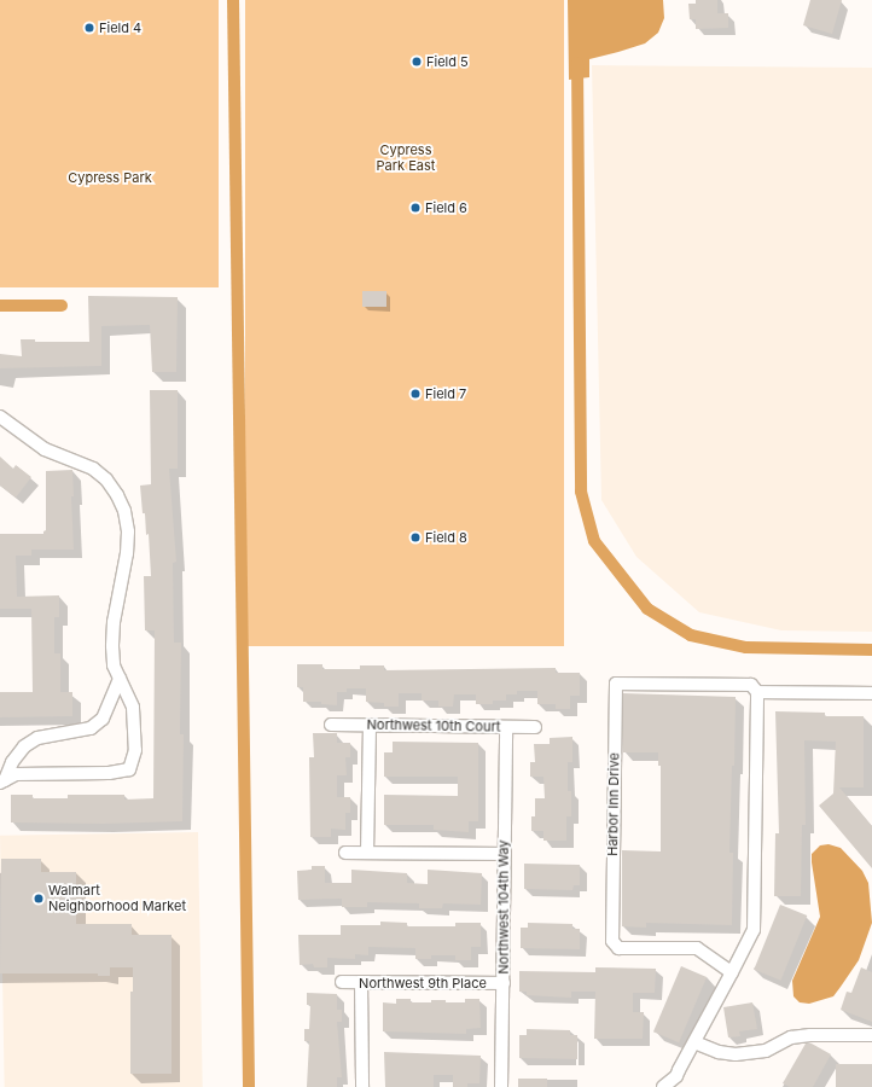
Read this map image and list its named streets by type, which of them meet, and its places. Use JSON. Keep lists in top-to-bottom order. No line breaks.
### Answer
{"streets":{"street":["Northwest 10th Court","Harbor Inn Drive","Northwest 104th Way","Northwest 9th Place"]},"crossings":[["Northwest 10th Court","Northwest 104th Way"],["Northwest 104th Way","Northwest 9th Place"]],"parks":["Cypress Park East","Cypress Park"],"places":["Field 4","Field 5","Field 6","Field 7","Field 8","Walmart Neighborhood Market"]}
